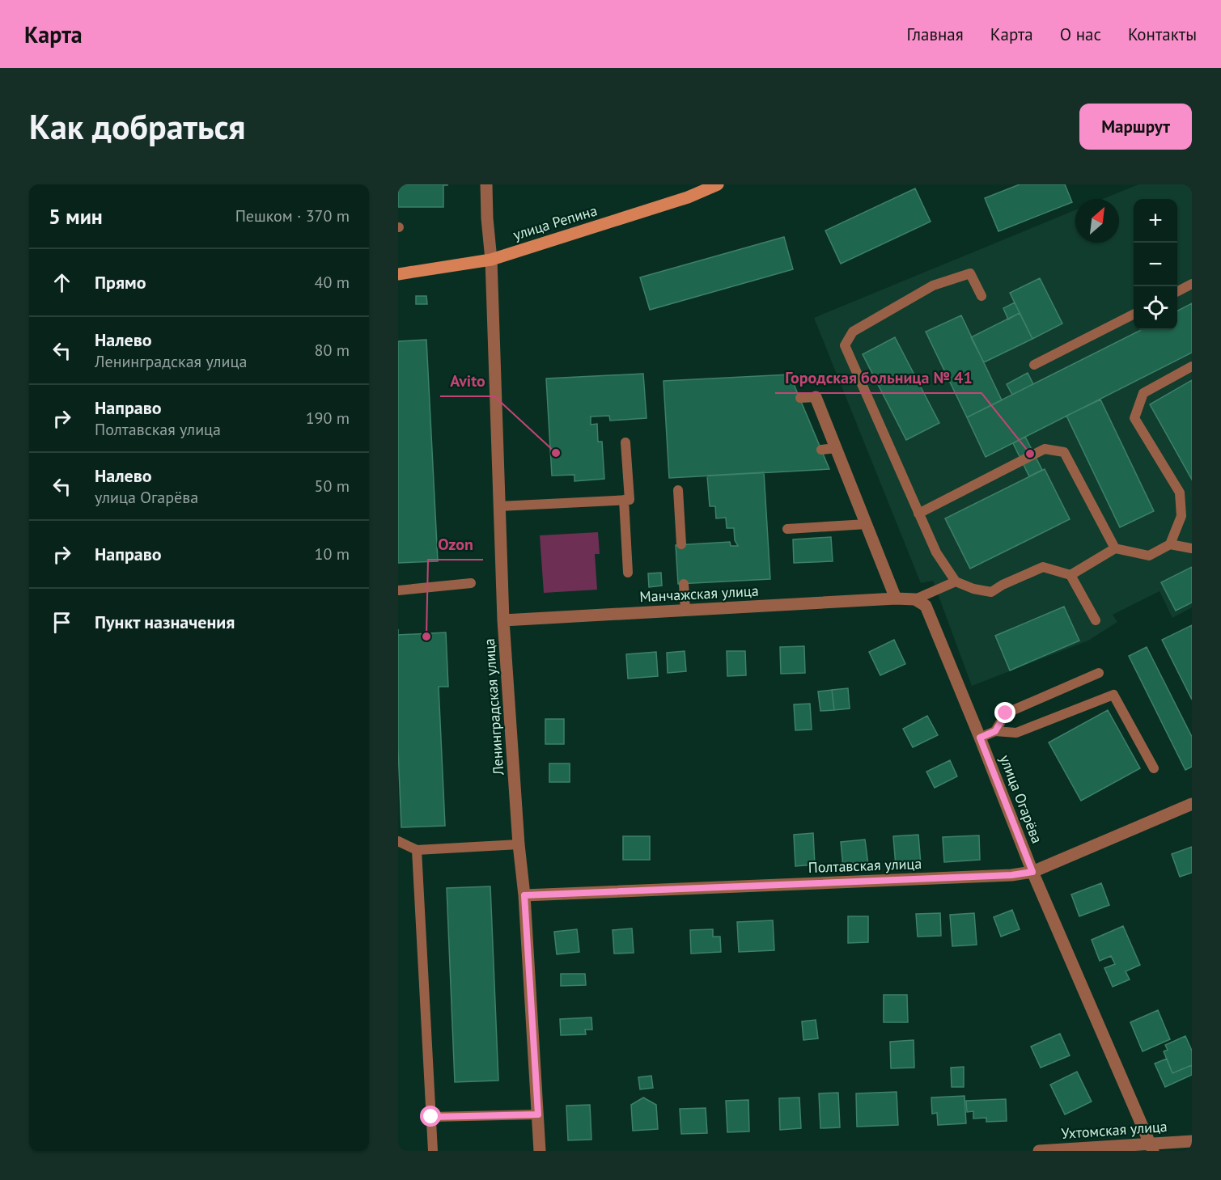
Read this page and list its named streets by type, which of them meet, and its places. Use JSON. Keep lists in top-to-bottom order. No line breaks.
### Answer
{"streets":{"main road":["улица Репина"],"street":["Манчажская улица","Ленинградская улица","улица Огарёва","Полтавская улица","Ухтомская улица"]},"crossings":[["улица Репина","Ленинградская улица"],["Манчажская улица","Ленинградская улица"],["Ленинградская улица","Полтавская улица"],["улица Огарёва","Полтавская улица"],["улица Огарёва","Ухтомская улица"]],"places":["Avito","Городская больница № 41","Ozon"],"north":"top right","page":{"header":"Карта","nav":["Главная","Карта","О нас","Контакты"],"buttons":"Маршрут","title":"Как добраться","heading":["5 мин","Пешком · 370 m"],"map_buttons":["+","−"],"list":[["Прямо","40 m"],["Налево","Ленинградская улица","80 m"],["Направо","Полтавская улица","190 m"],["Налево","улица Огарёва","50 m"],["Направо","10 m"],"Пункт назначения"]}}
